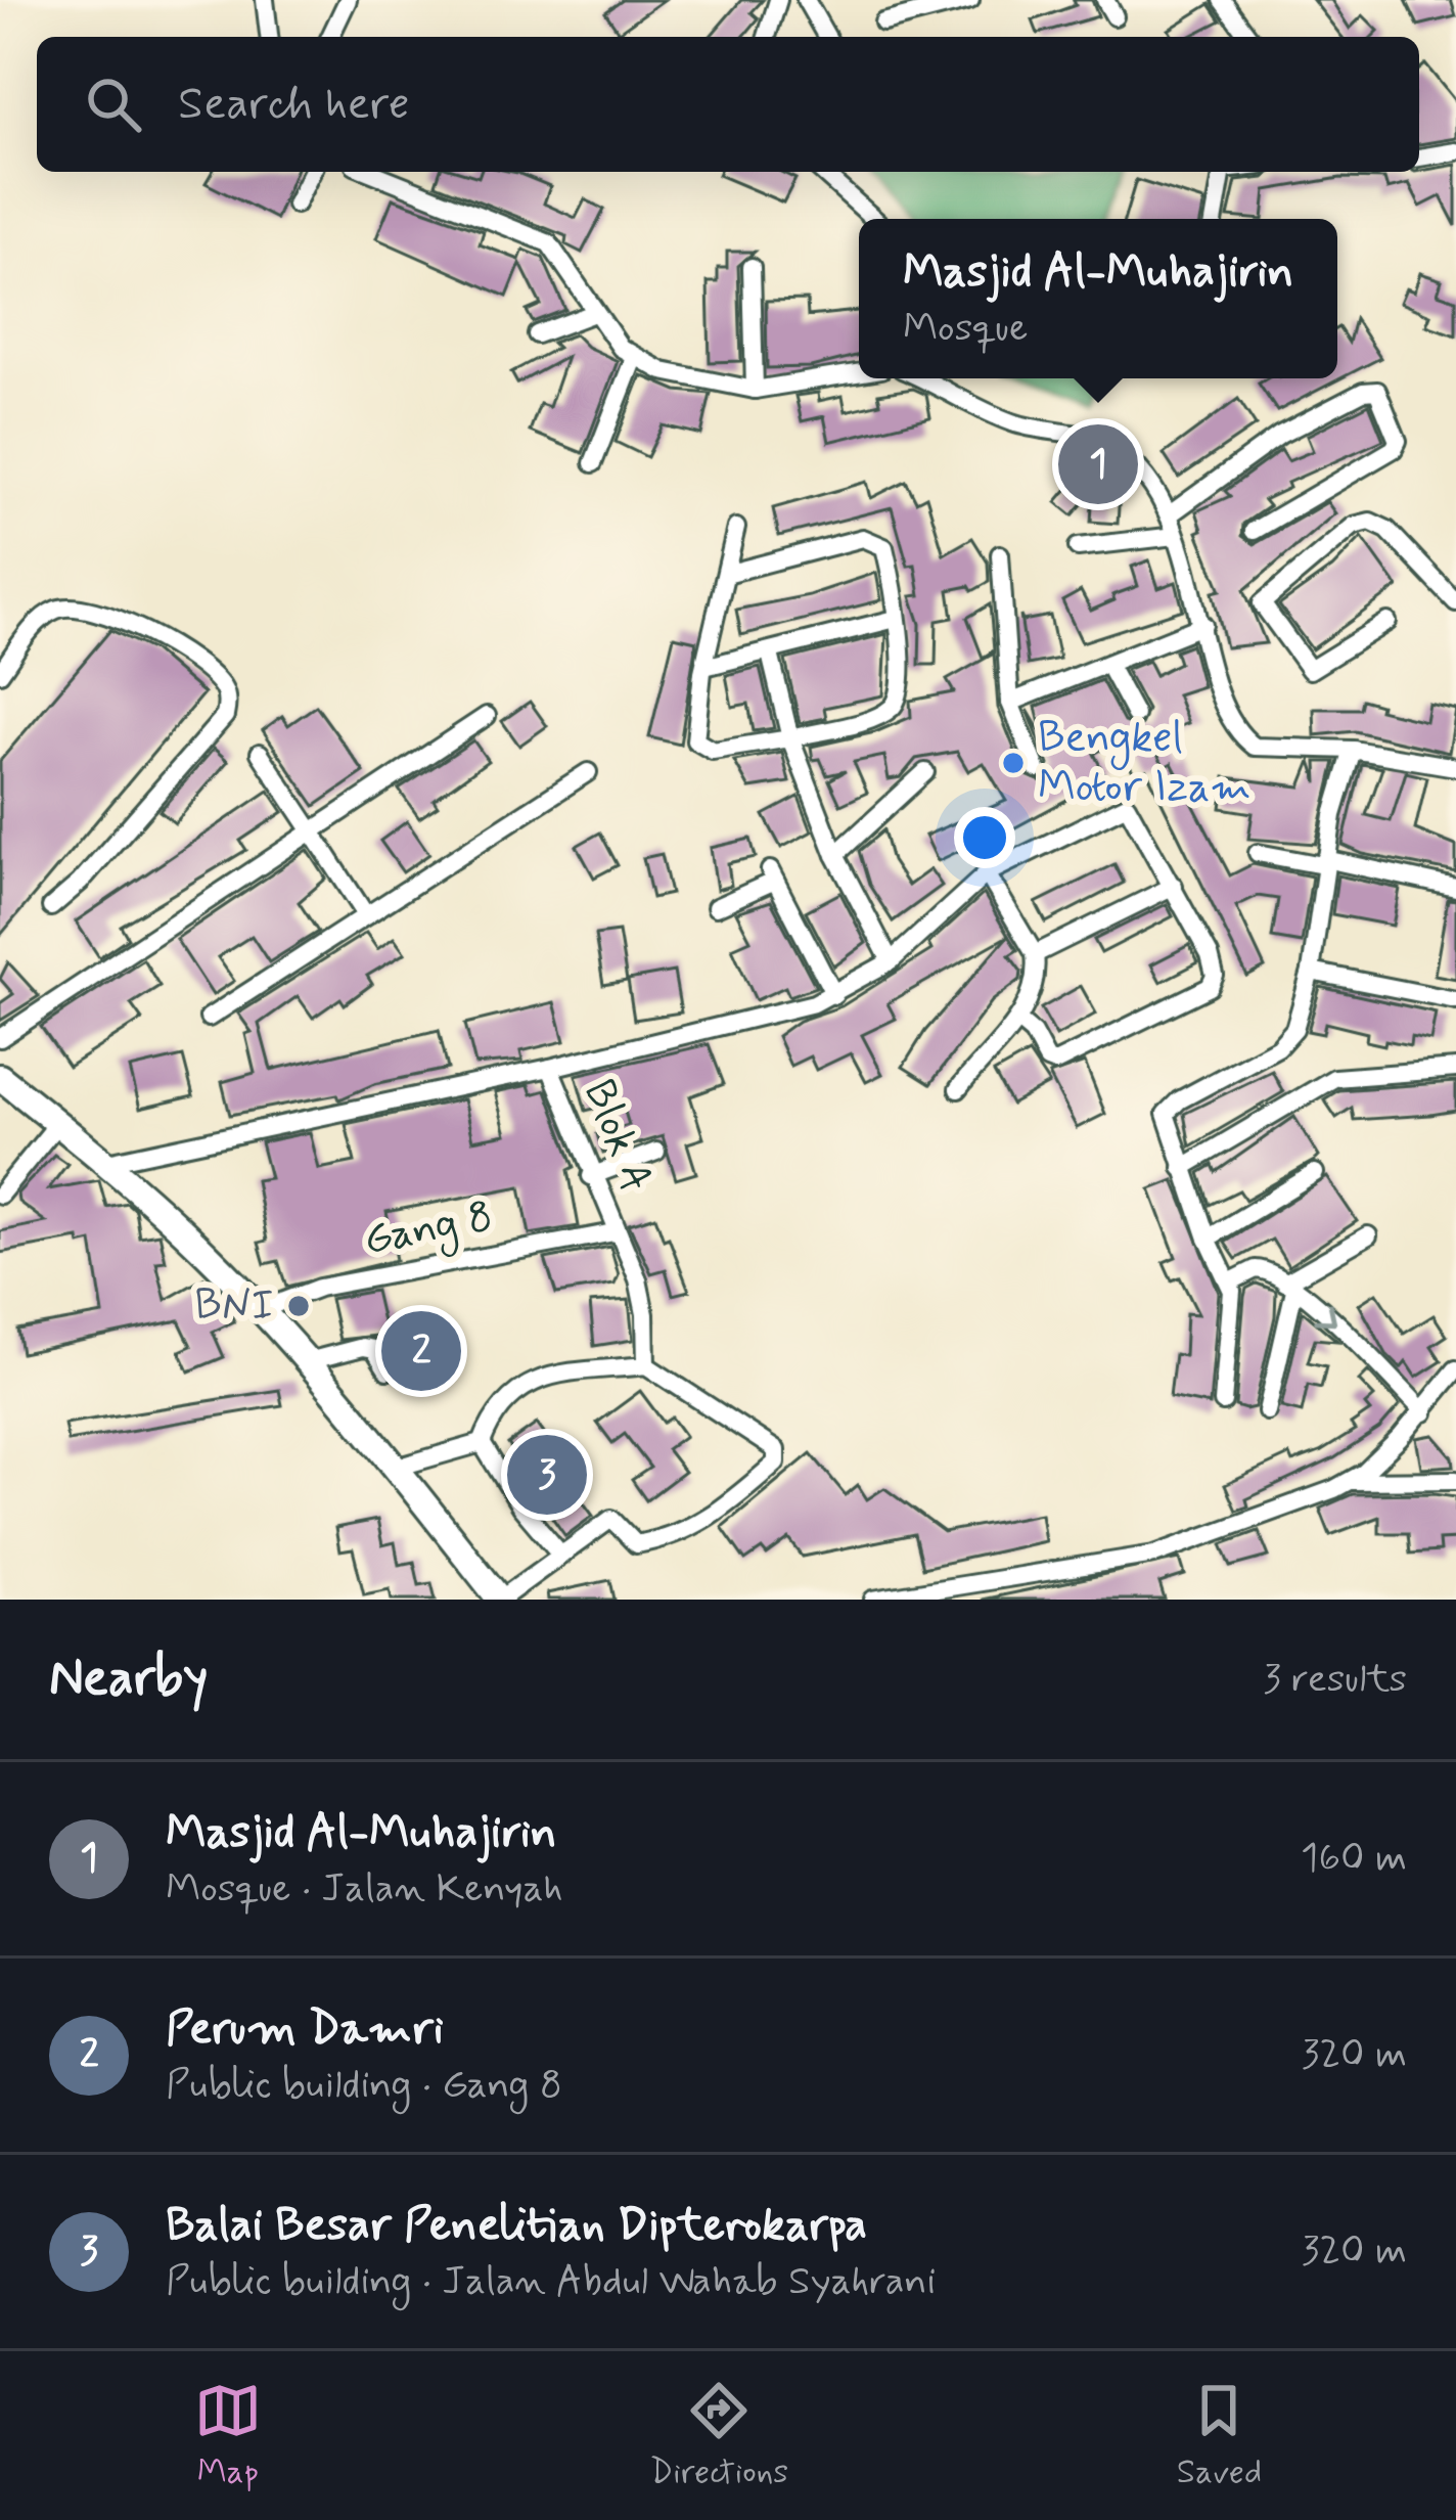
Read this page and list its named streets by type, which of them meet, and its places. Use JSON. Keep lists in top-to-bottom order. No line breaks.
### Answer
{"streets":{"street":["Blok A","Gang 8"]},"crossings":[["Blok A","Gang 8"]],"places":["Bengkel Motor Izam","BNI"],"page":{"search":"Search here","popup":["Masjid Al-Muhajirin","Mosque"],"pins":["1","2","3"],"heading":["Nearby","3 results"],"list":[{"mark":"1","name":"Masjid Al-Muhajirin","note":"Mosque · Jalan Kenyah","value":"160 m"},{"mark":"2","name":"Perum Damri","note":"Public building · Gang 8","value":"320 m"},{"mark":"3","name":"Balai Besar Penelitian Dipterokarpa","note":"Public building · Jalan Abdul Wahab Syahrani","value":"320 m"}],"nav":["Map","Directions","Saved"]}}
